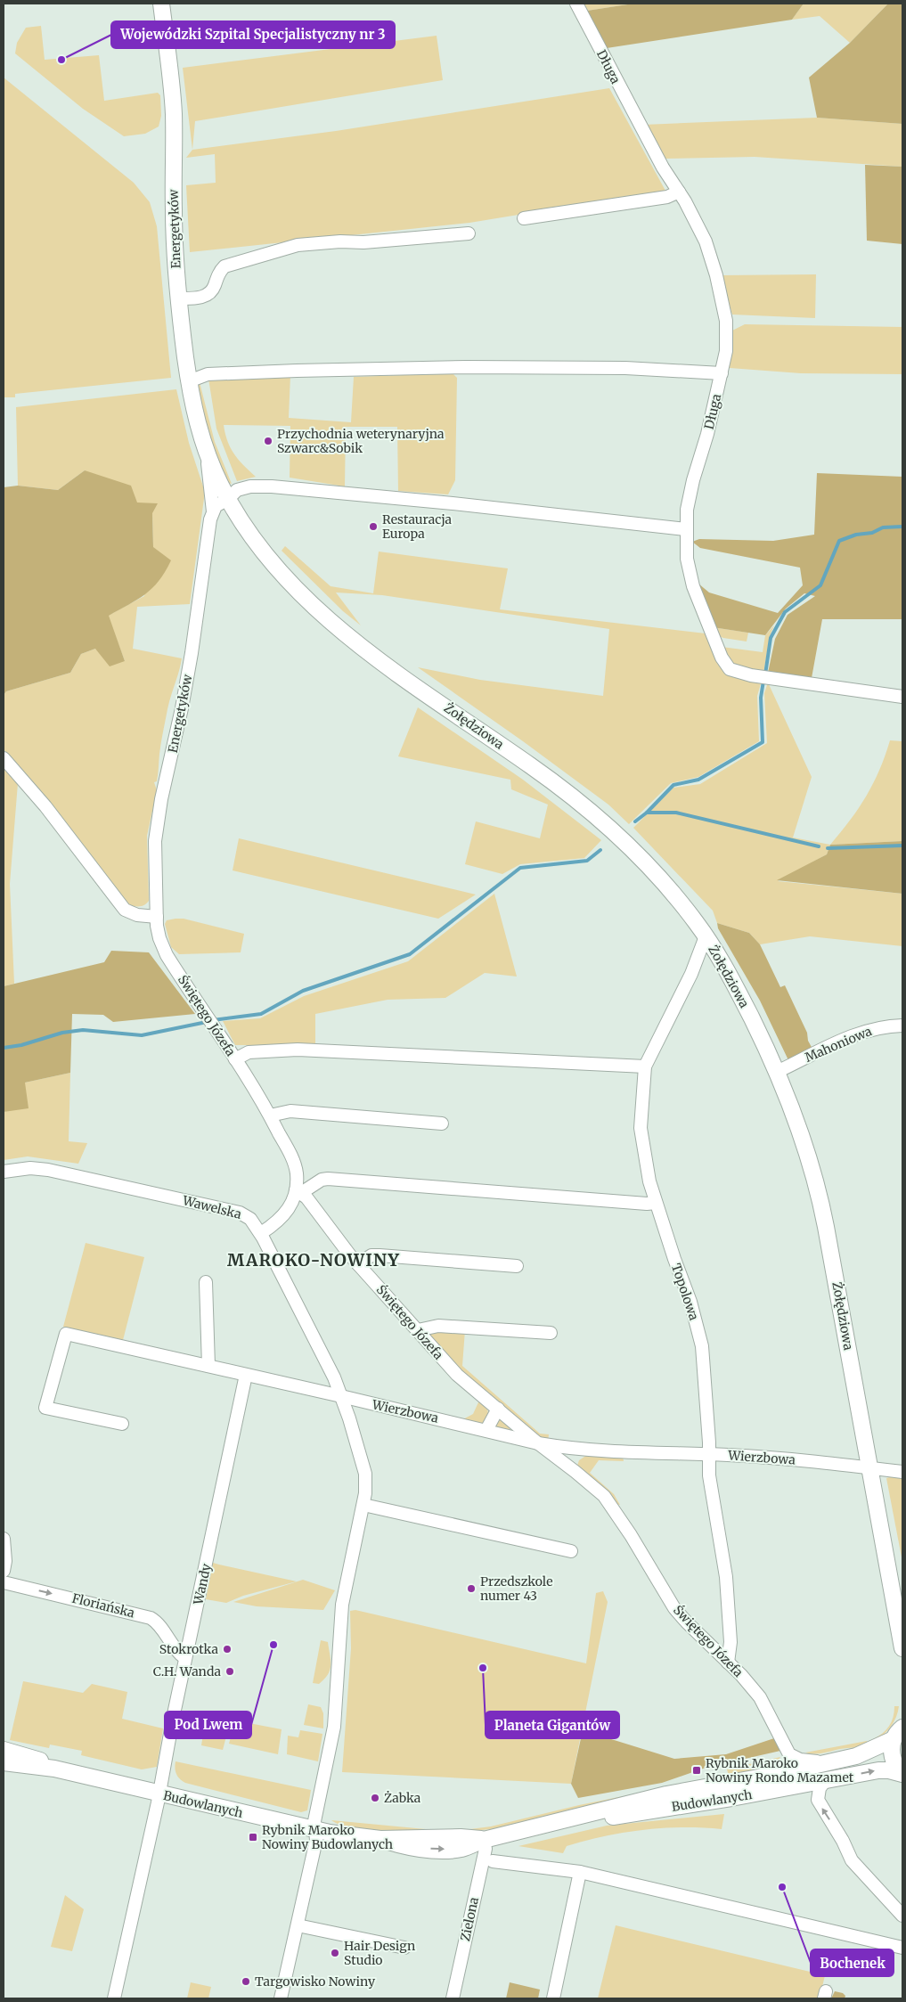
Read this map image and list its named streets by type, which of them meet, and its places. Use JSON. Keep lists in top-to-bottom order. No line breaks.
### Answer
{"streets":{"street":["Długa","Energetyków","Żołędziowa","Świętego Józefa","Mahoniowa","Wawelska","Topolowa","Wierzbowa","Wandy","Floriańska","Budowlanych","Zielona"]},"crossings":[["Energetyków","Żołędziowa"],["Energetyków","Świętego Józefa"],["Żołędziowa","Mahoniowa"],["Żołędziowa","Topolowa"],["Żołędziowa","Wierzbowa"],["Świętego Józefa","Topolowa"],["Świętego Józefa","Wierzbowa"],["Wawelska","Wierzbowa"],["Wawelska","Budowlanych"],["Topolowa","Wierzbowa"],["Wierzbowa","Wandy"],["Wandy","Floriańska"],["Wandy","Budowlanych"],["Budowlanych","Zielona"]],"one_way":["Floriańska"],"districts":["MAROKO-NOWINY"],"places":{"other":["Wojewódzki Szpital Specjalistyczny nr 3","Przychodnia weterynaryjna Szwarc&Sobik","Restauracja Europa","Przedszkole numer 43","Pod Lwem","Stokrotka","Planeta Gigantów","C.H. Wanda","Żabka","Bochenek","Hair Design Studio","Targowisko Nowiny"],"transit":["Rybnik Maroko Nowiny Rondo Mazamet","Rybnik Maroko Nowiny Budowlanych"]}}
